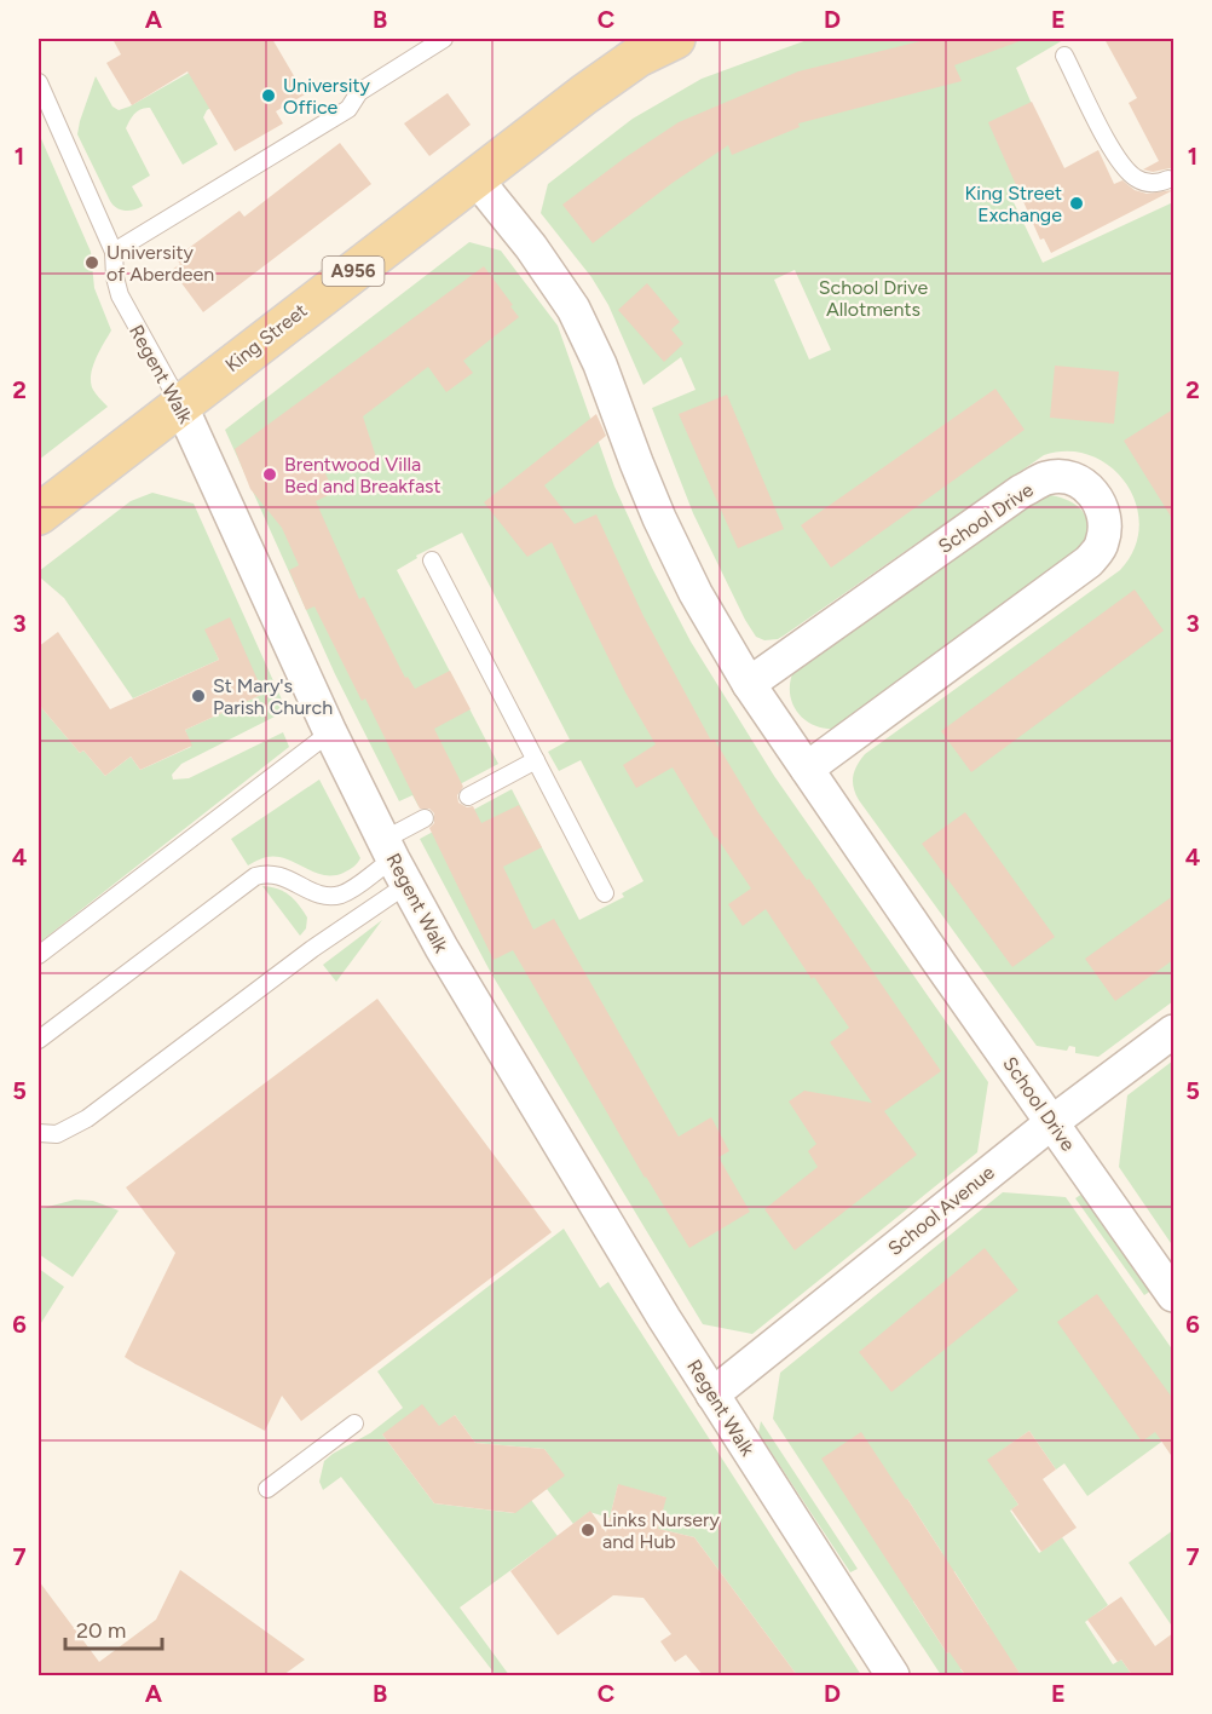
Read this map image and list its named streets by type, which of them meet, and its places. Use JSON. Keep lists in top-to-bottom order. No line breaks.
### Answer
{"streets":{"main road":["A956","King Street"],"street":["Regent Walk","School Drive","School Avenue"]},"crossings":[["King Street","Regent Walk"],["King Street","School Drive"],["Regent Walk","School Avenue"],["School Drive","School Avenue"]],"parks":["School Drive Allotments"],"places":["University Office","King Street Exchange","University of Aberdeen","Brentwood Villa Bed and Breakfast","St Mary's Parish Church","Links Nursery and Hub"],"scale_bar":"20 m","grid":{"columns":["A","B","C","D","E"],"rows":["1","2","3","4","5","6","7"]}}
